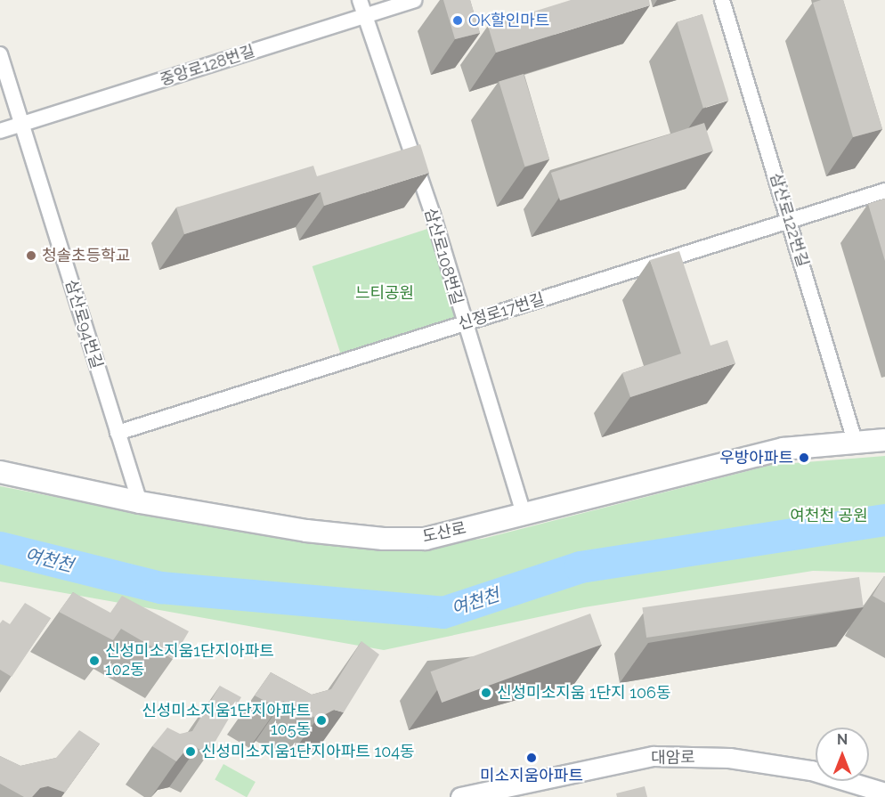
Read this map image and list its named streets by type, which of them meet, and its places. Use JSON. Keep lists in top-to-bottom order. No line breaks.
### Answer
{"streets":{"main road":["도산로"],"street":["중앙로128번길","삼산로122번길","삼산로108번길","신정로17번길","삼산로94번길","대암로"]},"crossings":[["중앙로128번길","삼산로108번길"],["중앙로128번길","삼산로94번길"],["삼산로122번길","신정로17번길"],["삼산로122번길","도산로"],["삼산로108번길","신정로17번길"],["삼산로108번길","도산로"],["신정로17번길","삼산로94번길"],["삼산로94번길","도산로"]],"water":["여천천"],"parks":["느티공원","여천천 공원"],"places":["OK할인마트","청솔초등학교","우방아파트","신성미소지움1단지아파트 102동","신성미소지움 1단지 106동","신성미소지움1단지아파트 105동","신성미소지움1단지아파트 104동","미소지움아파트"],"north":"top"}
